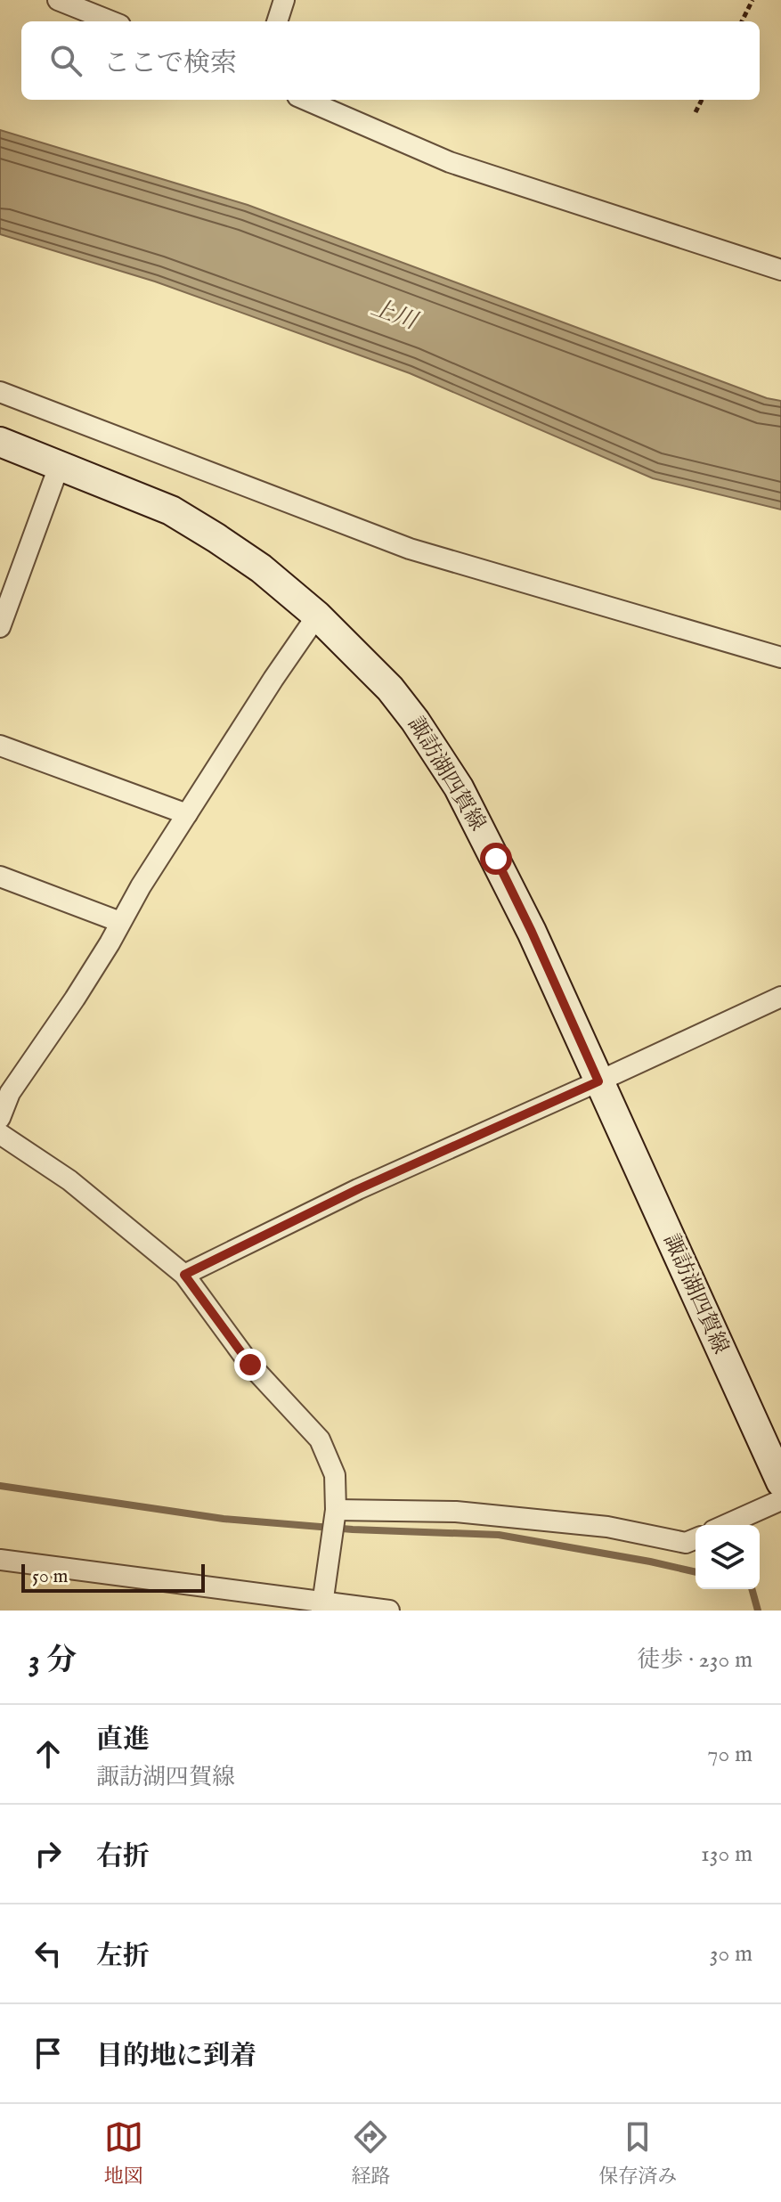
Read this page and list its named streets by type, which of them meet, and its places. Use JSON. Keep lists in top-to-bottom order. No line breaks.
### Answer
{"streets":{"main road":["諏訪湖四賀線"]},"water":["上川"],"scale_bar":"50 m","page":{"search":"ここで検索","scale":"50 m","heading":["3 分","徒歩 · 230 m"],"list":[["直進","諏訪湖四賀線","70 m"],["右折","130 m"],["左折","30 m"],"目的地に到着"],"nav":["地図","経路","保存済み"]}}
